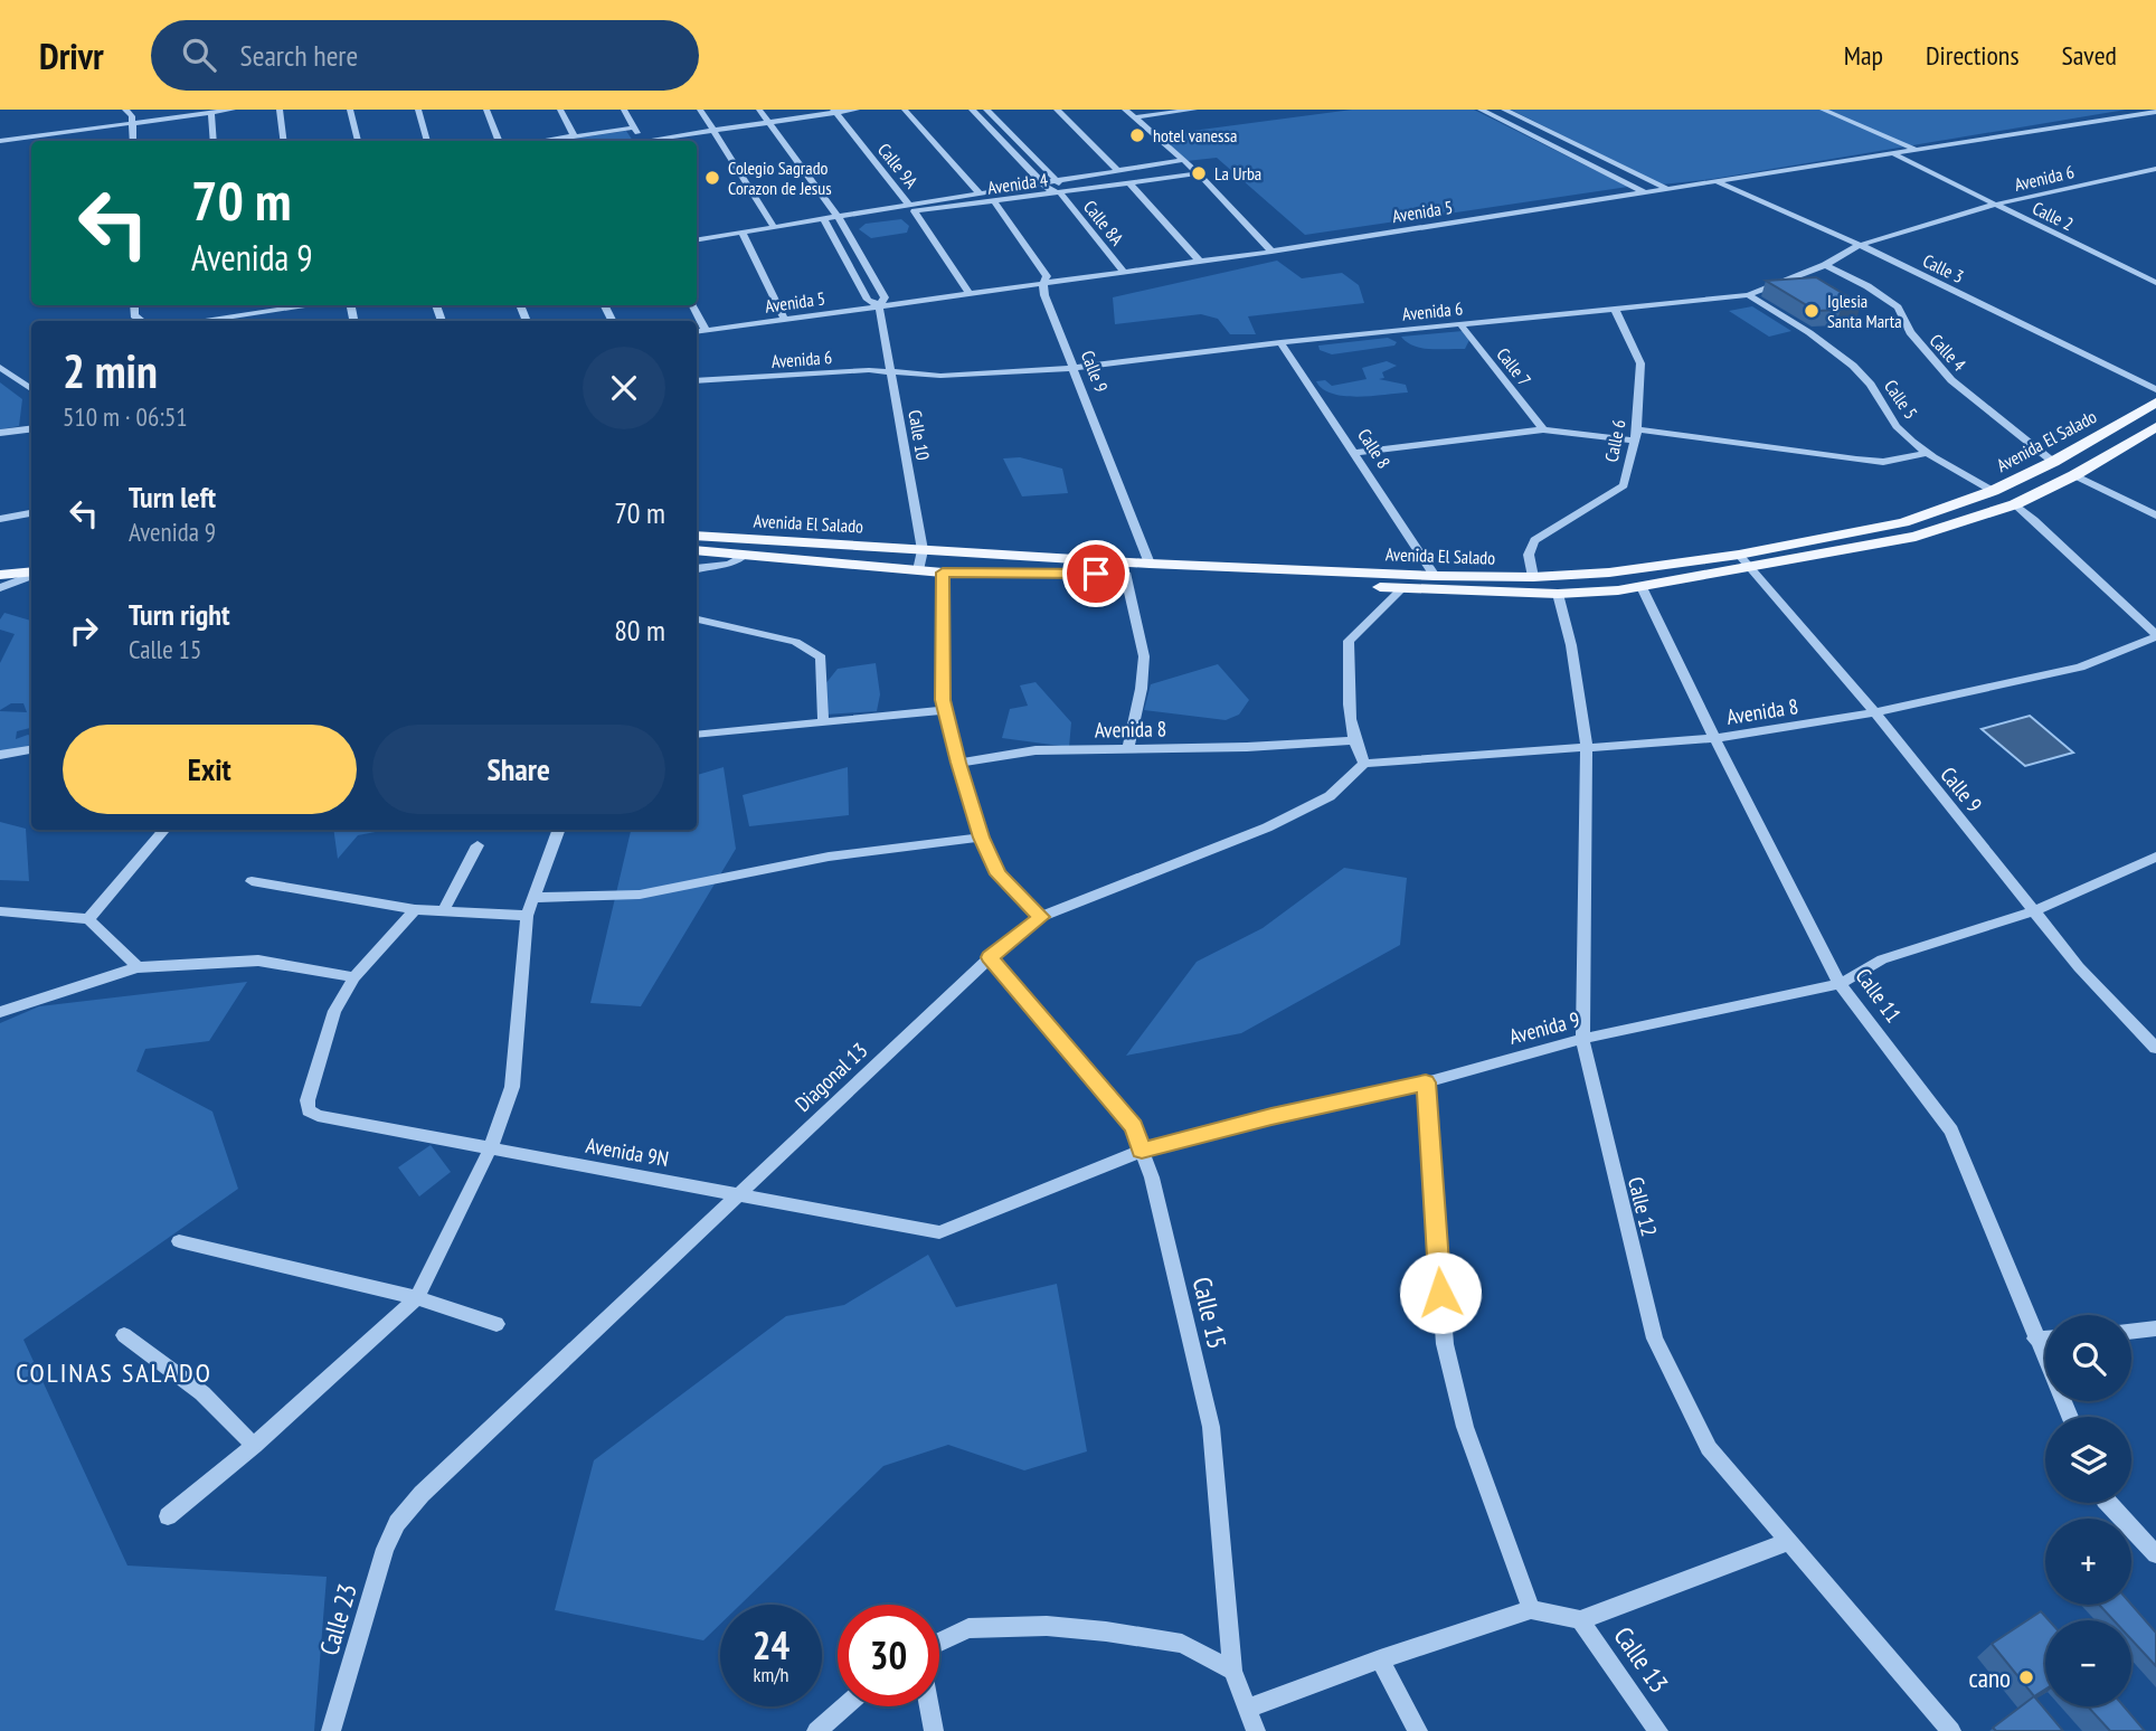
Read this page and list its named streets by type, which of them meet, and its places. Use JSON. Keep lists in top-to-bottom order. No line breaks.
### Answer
{"streets":{"main road":["Avenida El Salado"],"street":["Calle 9A","Avenida 6","Avenida 4","Avenida 5","Calle 2","Calle 8A","Calle 3","Calle 4","Calle 7","Calle 9","Calle 5","Calle 10","Calle 6","Calle 8","Avenida 8","Calle 11","Avenida 9","Diagonal 13","Avenida 9N","Calle 12","Calle 15","Calle 23","Calle 13"]},"crossings":[["Calle 9A","Avenida 4"],["Calle 9A","Avenida 5"],["Avenida 6","Calle 2"],["Avenida 6","Calle 3"],["Avenida 6","Calle 4"],["Avenida 6","Calle 7"],["Avenida 6","Calle 9"],["Avenida 6","Calle 5"],["Avenida 6","Calle 10"],["Avenida 6","Calle 6"],["Avenida 6","Calle 8"],["Avenida 4","Calle 8A"],["Avenida 4","Calle 9"],["Avenida 4","Calle 10"],["Avenida 5","Calle 2"],["Avenida 5","Calle 8A"],["Avenida 5","Calle 3"],["Avenida 5","Calle 9"],["Avenida 5","Calle 10"],["Calle 4","Avenida El Salado"],["Calle 9","Avenida El Salado"],["Calle 9","Avenida 8"],["Calle 9","Avenida 9"],["Calle 5","Avenida El Salado"],["Calle 10","Avenida El Salado"],["Calle 6","Avenida El Salado"],["Avenida El Salado","Calle 8"],["Avenida El Salado","Calle 11"],["Avenida El Salado","Calle 12"],["Avenida 8","Calle 11"],["Avenida 8","Diagonal 13"],["Avenida 8","Calle 12"],["Calle 11","Avenida 9"],["Avenida 9","Avenida 9N"],["Avenida 9","Calle 12"],["Avenida 9","Calle 15"],["Diagonal 13","Avenida 9N"],["Diagonal 13","Calle 15"],["Diagonal 13","Calle 23"]],"districts":["COLINAS SALADO"],"places":["hotel vanessa","La Urba","Colegio Sagrado Corazon de Jesus","Iglesia Santa Marta","cano"],"page":{"header":"Drivr","search":"Search here","nav":["Map","Directions","Saved"],"turn":["70 m","Avenida 9"],"heading":["2 min","510 m · 06:51"],"list":[{"name":"Turn left","note":"Avenida 9","value":"70 m"},{"name":"Turn right","note":"Calle 15","value":"80 m"}],"buttons":["Exit","Share"],"map_buttons":["+","−"],"speed":"24 km/h","limit":"30"}}
